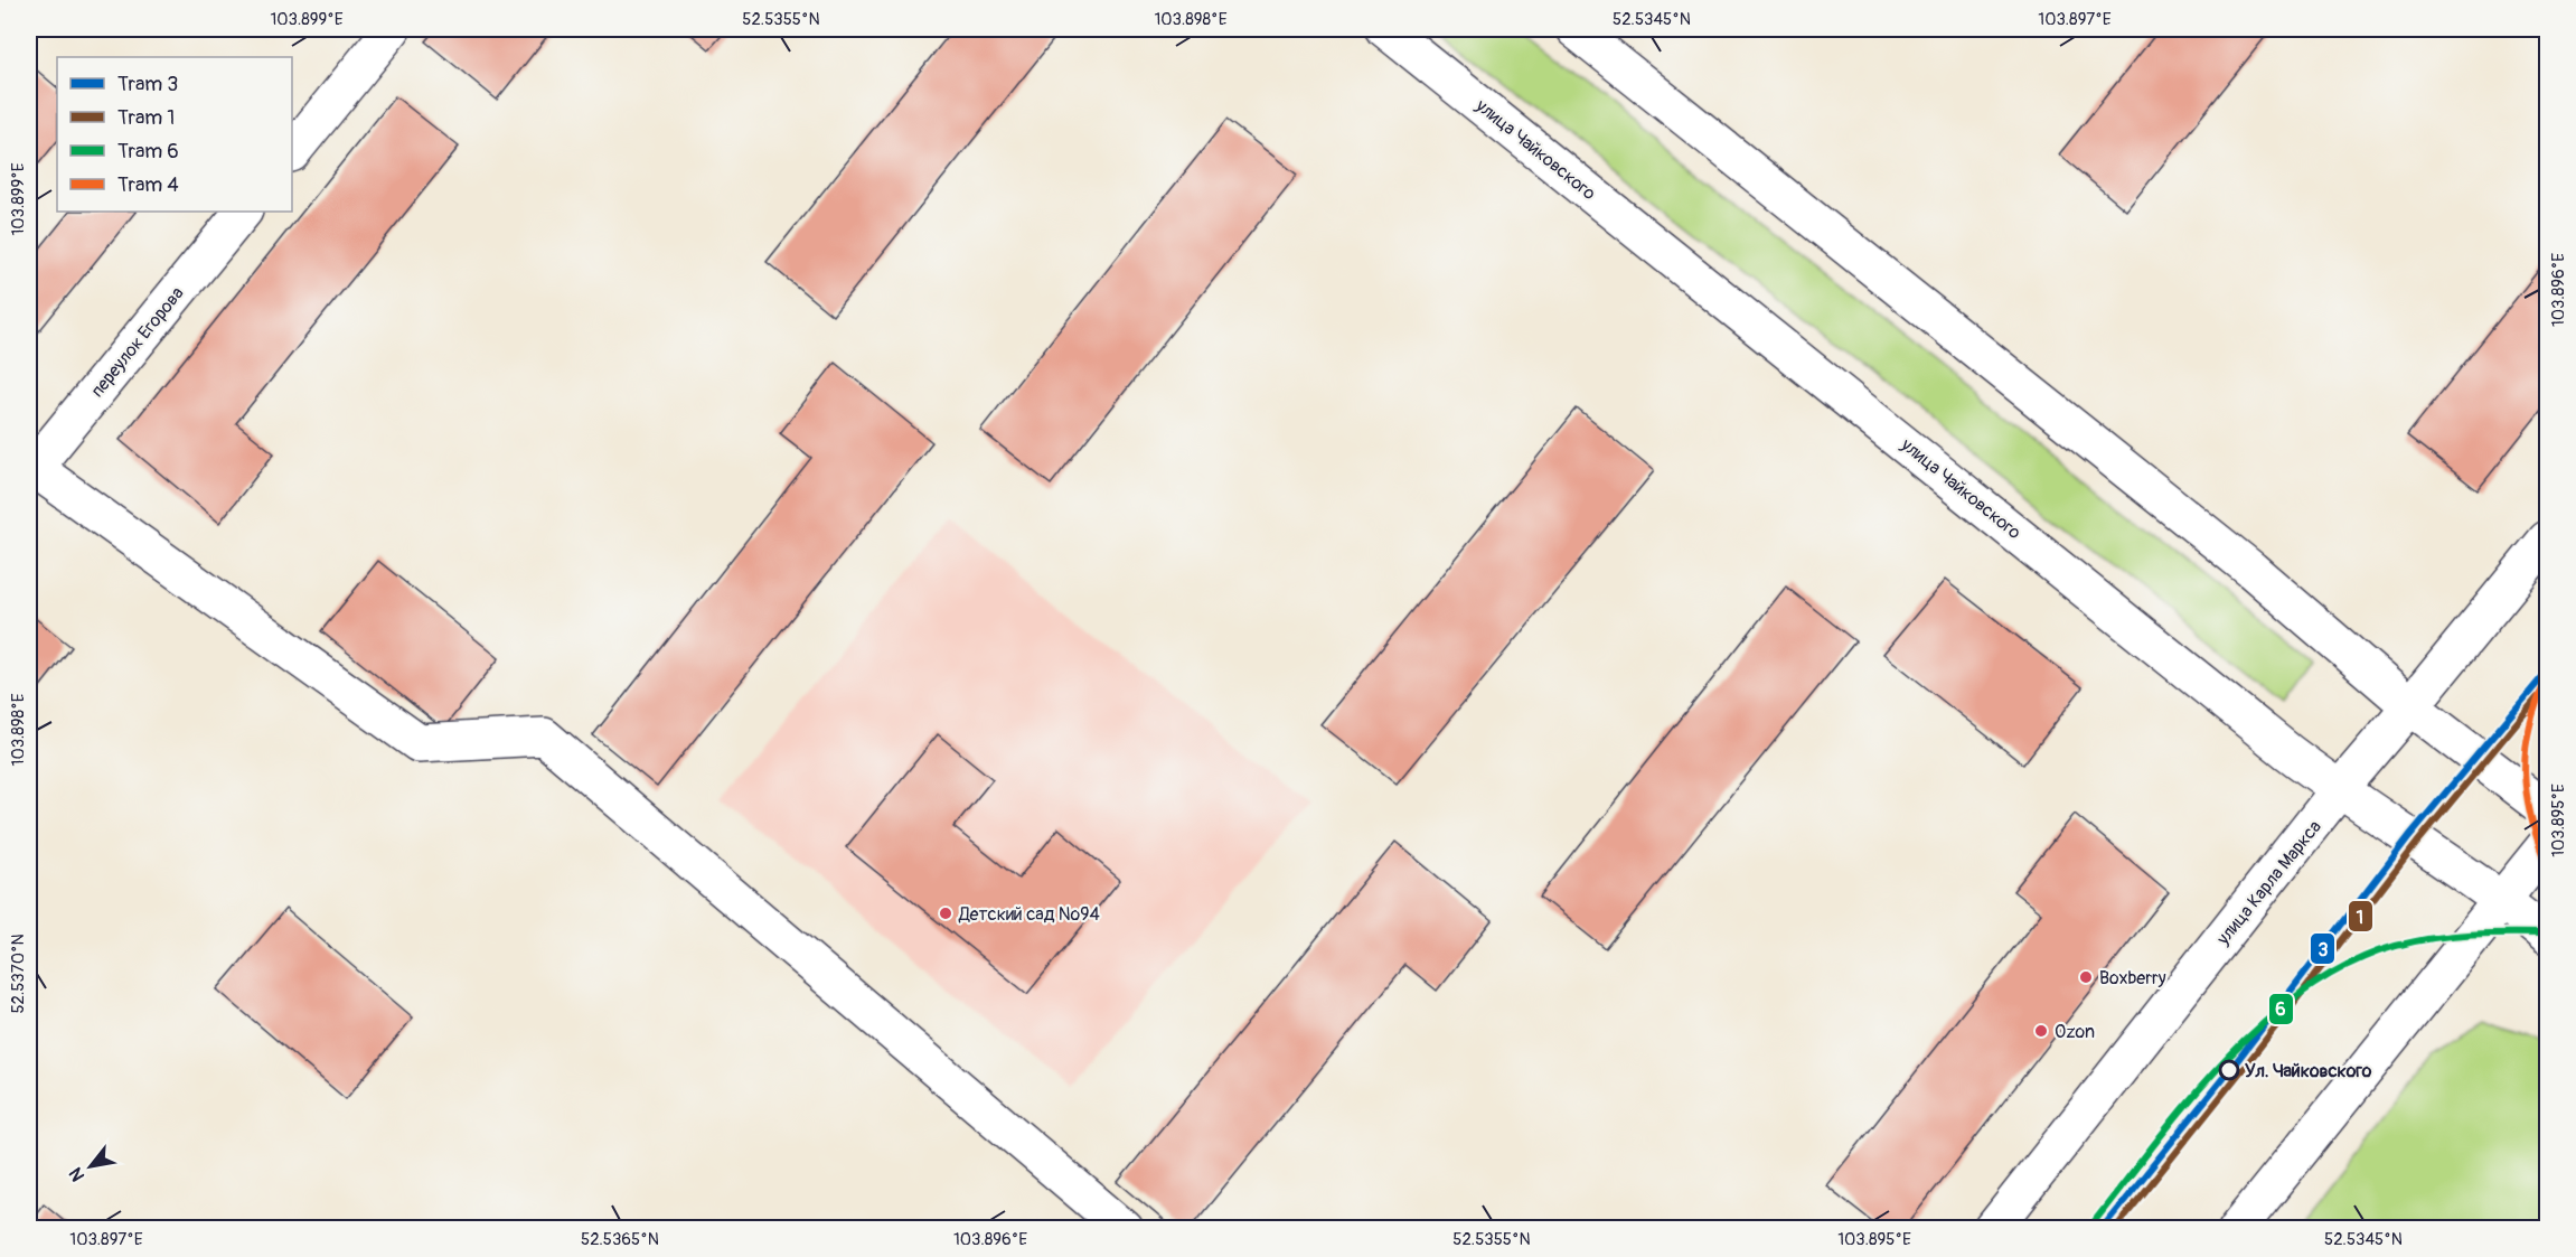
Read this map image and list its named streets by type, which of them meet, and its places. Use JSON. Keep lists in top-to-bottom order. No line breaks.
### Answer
{"streets":{"main road":["улица Чайковского","переулок Егорова","улица Карла Маркса"]},"crossings":[["улица Чайковского","улица Карла Маркса"]],"places":["Детский сад №94","Boxberry","Ozon","Ул. Чайковского"],"lines":["tram line 3","tram line 4","tram line 1","tram line 6"],"legend":["Tram 3","Tram 1","Tram 6","Tram 4"],"north":"bottom left","coordinates":["103.899°E","52.5355°N","103.898°E","52.5345°N","103.897°E","103.896°E","103.895°E","52.5370°N","52.5365°N"]}
